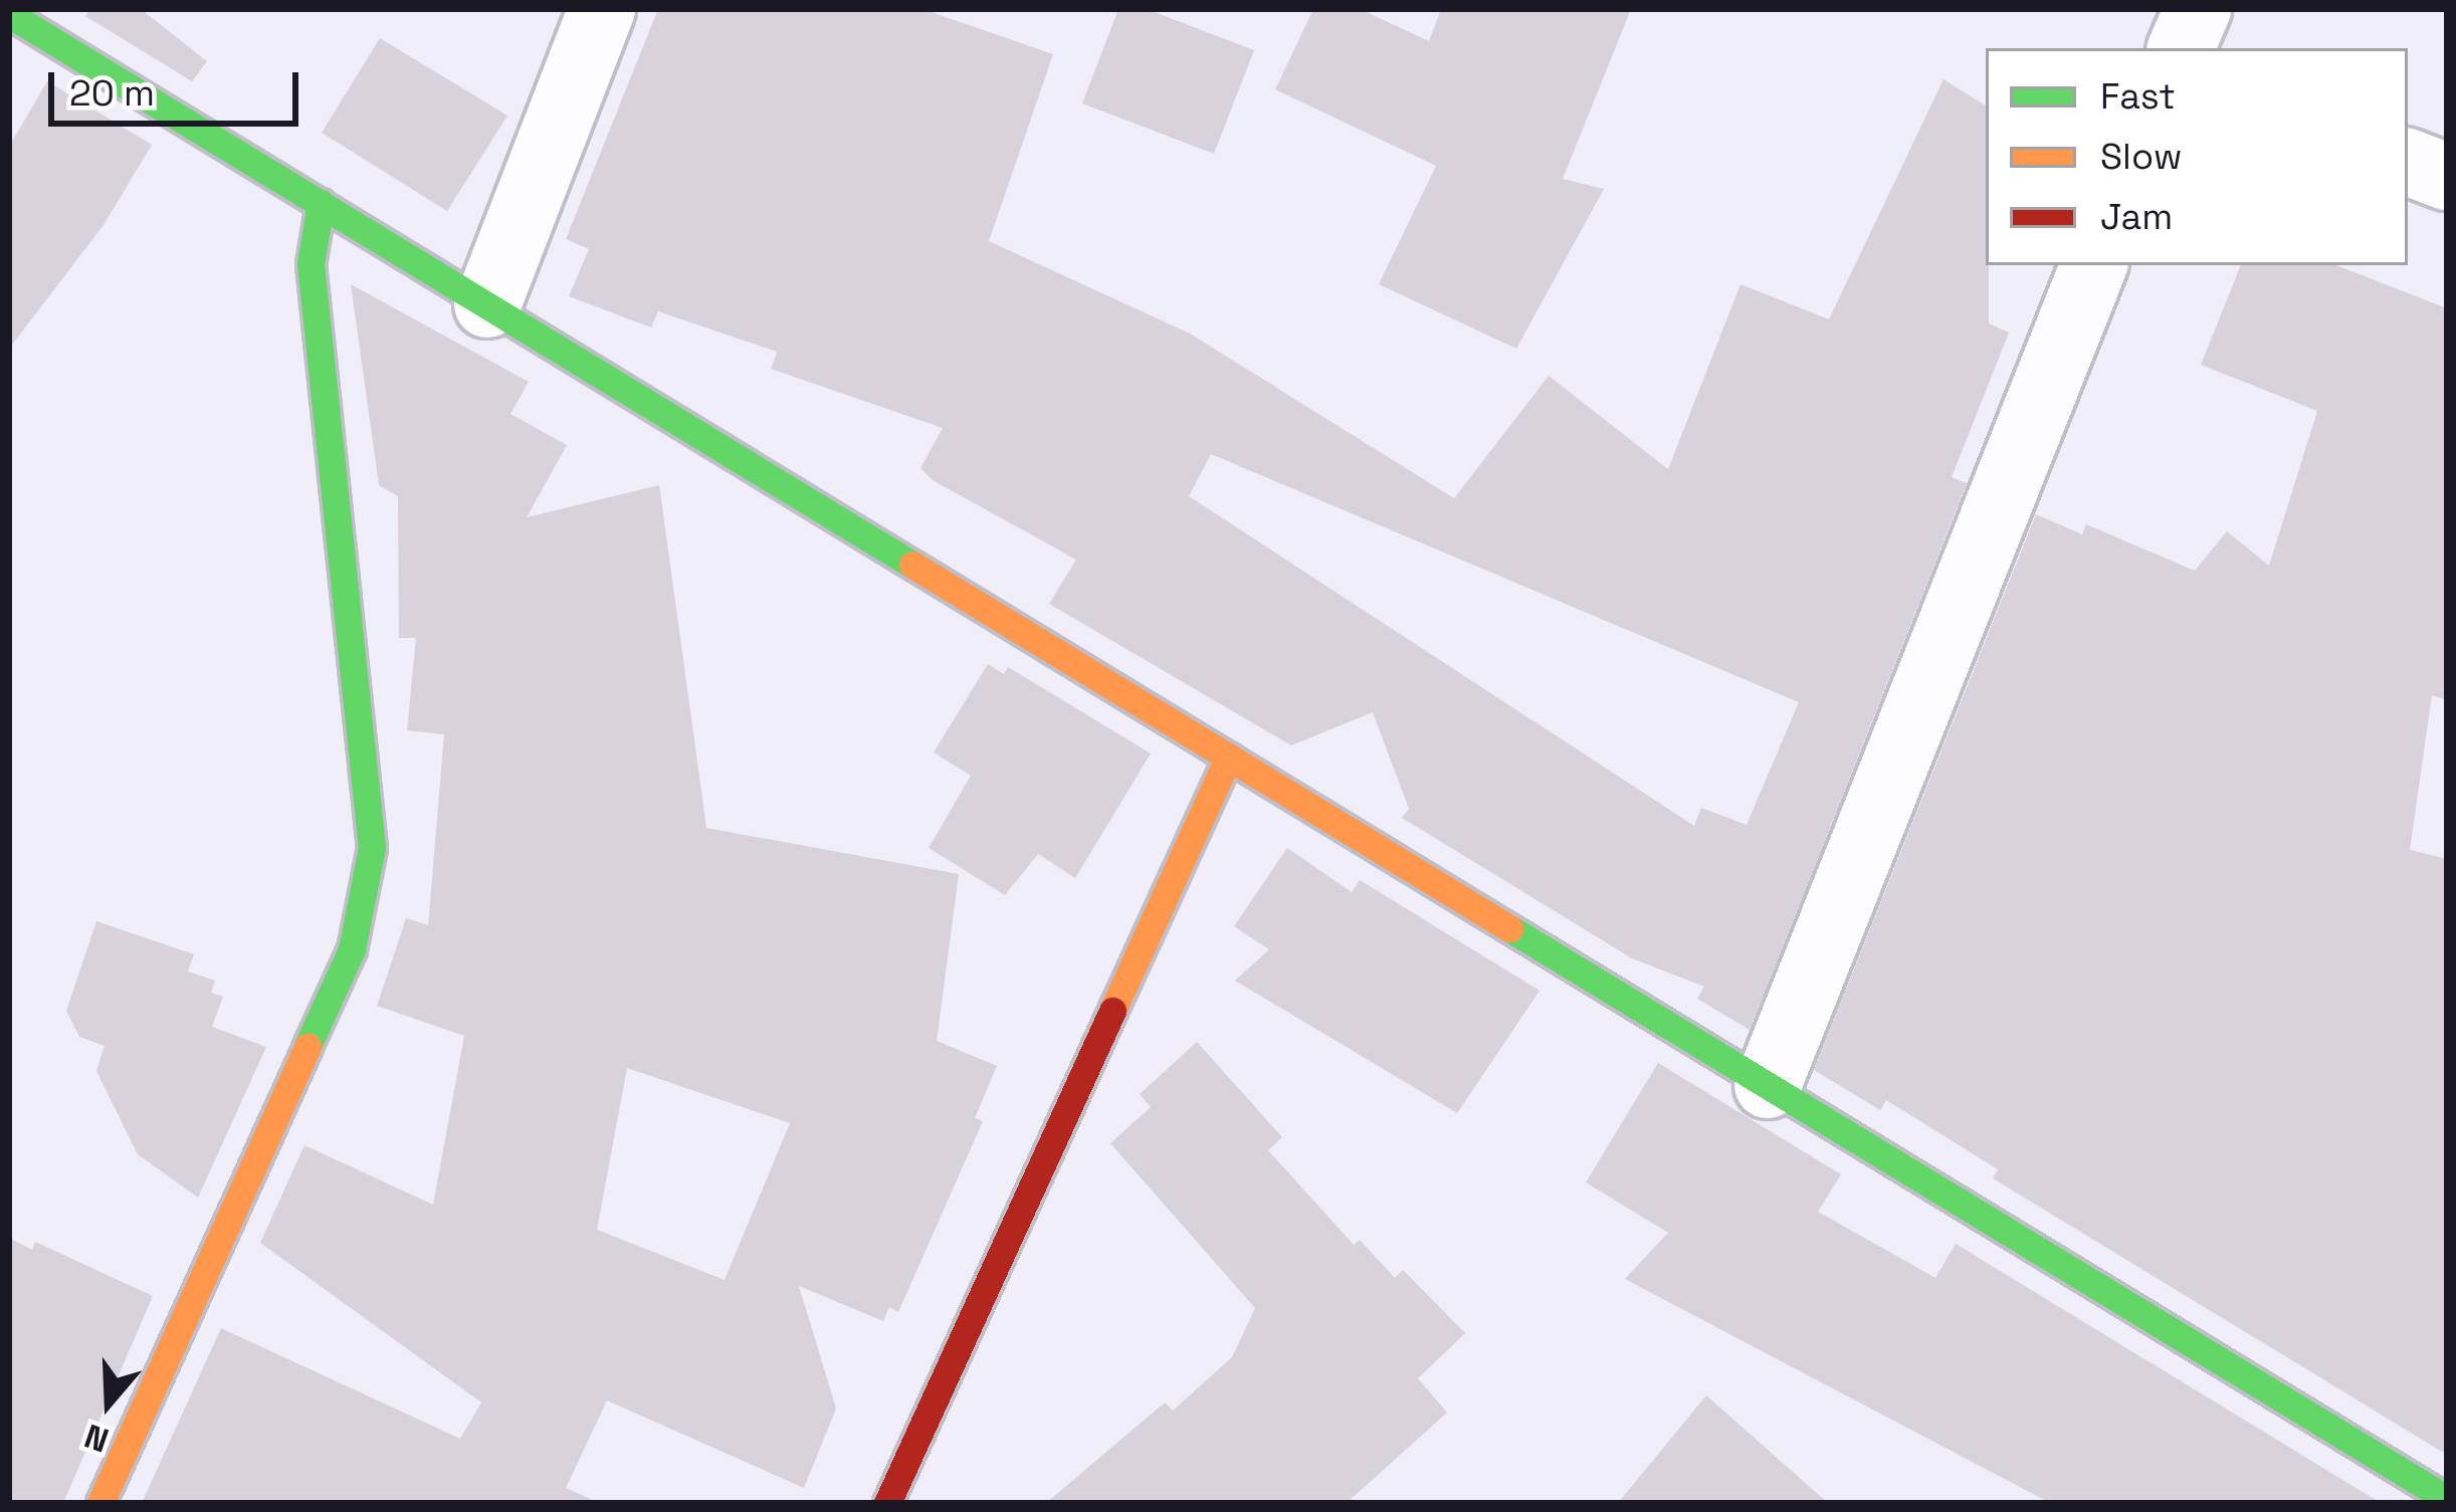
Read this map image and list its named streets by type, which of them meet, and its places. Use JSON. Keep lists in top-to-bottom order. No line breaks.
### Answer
{"legend":["Fast","Slow","Jam"],"scale_bar":"20 m","north":"bottom"}
